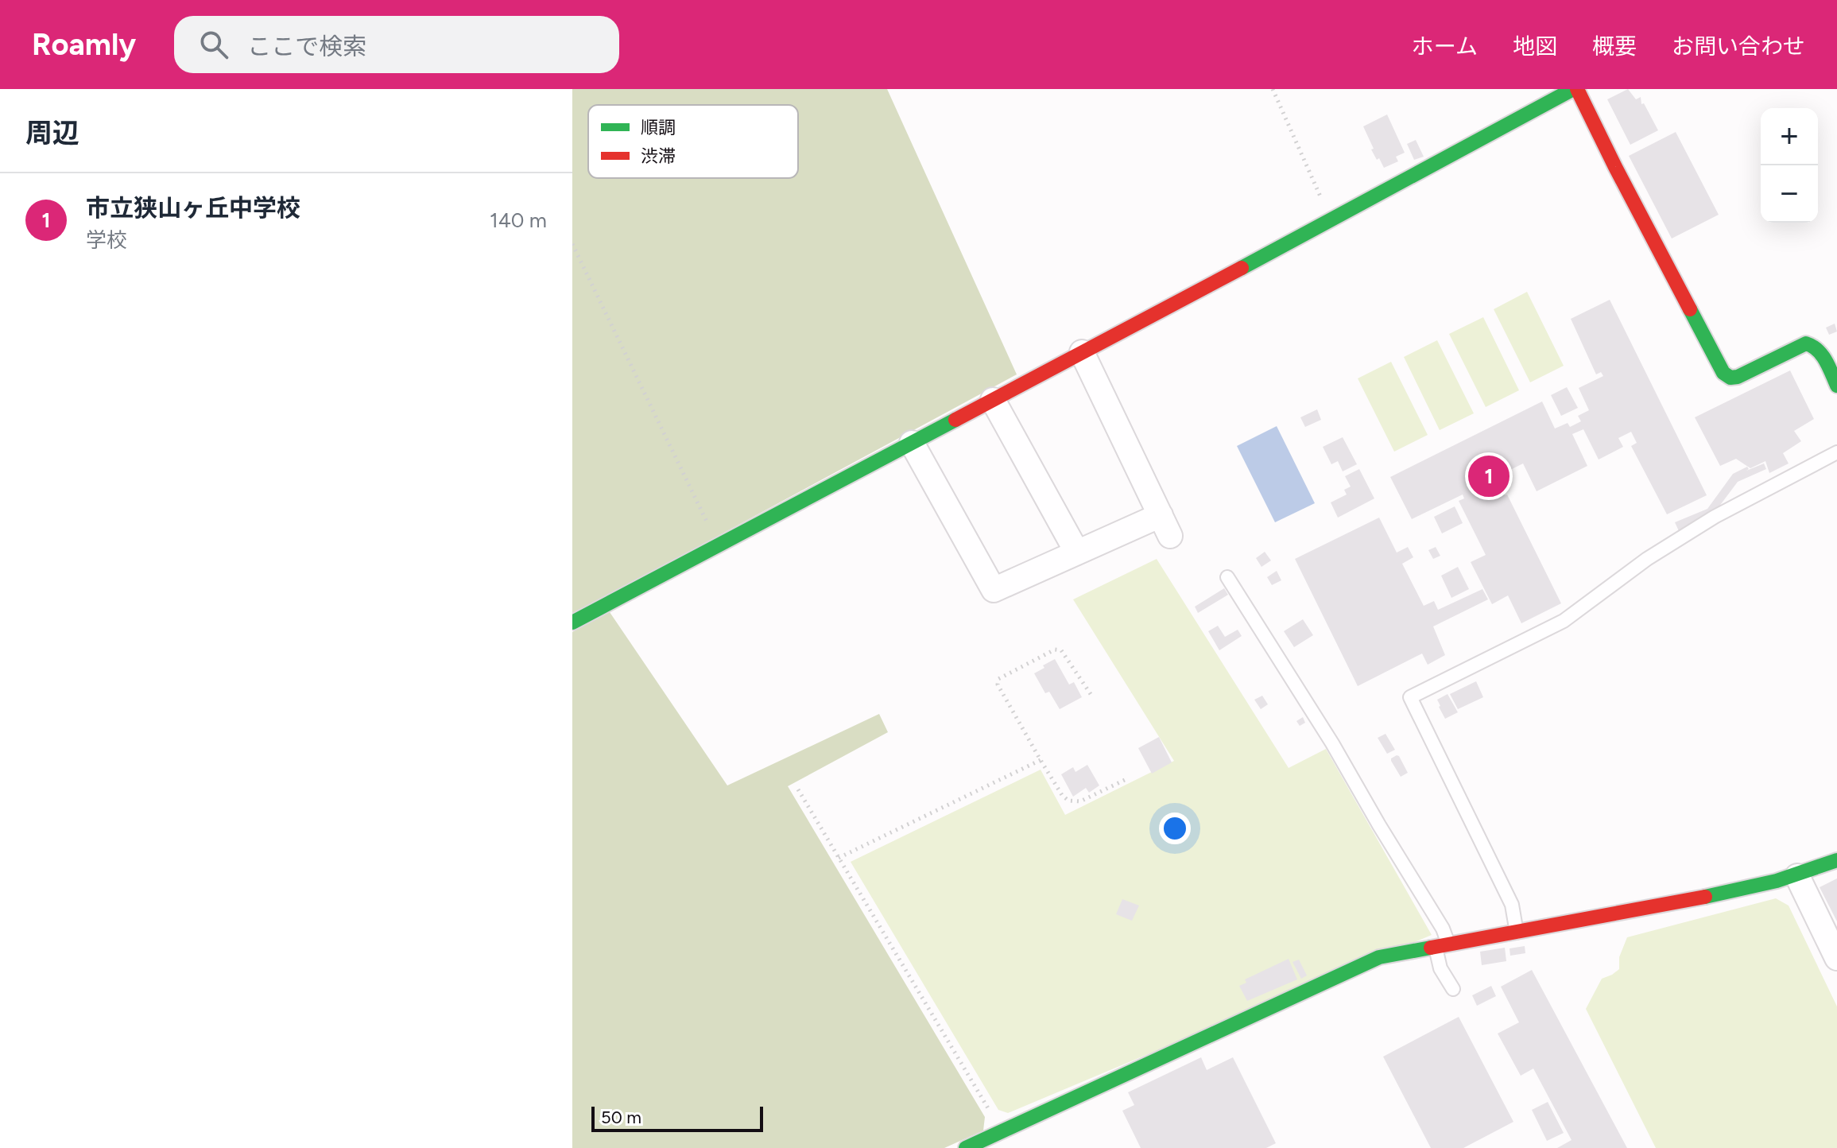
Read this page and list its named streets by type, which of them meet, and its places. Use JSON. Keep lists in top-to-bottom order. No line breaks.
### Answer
{"legend":["順調","渋滞"],"scale_bar":"50 m","page":{"header":"Roamly","search":"ここで検索","nav":["ホーム","地図","概要","お問い合わせ"],"heading":"周辺","map_buttons":["+","−"],"list":[{"mark":"1","name":"市立狭山ヶ丘中学校","note":"学校","value":"140 m"}],"pins":"1","scale":"50 m"}}
